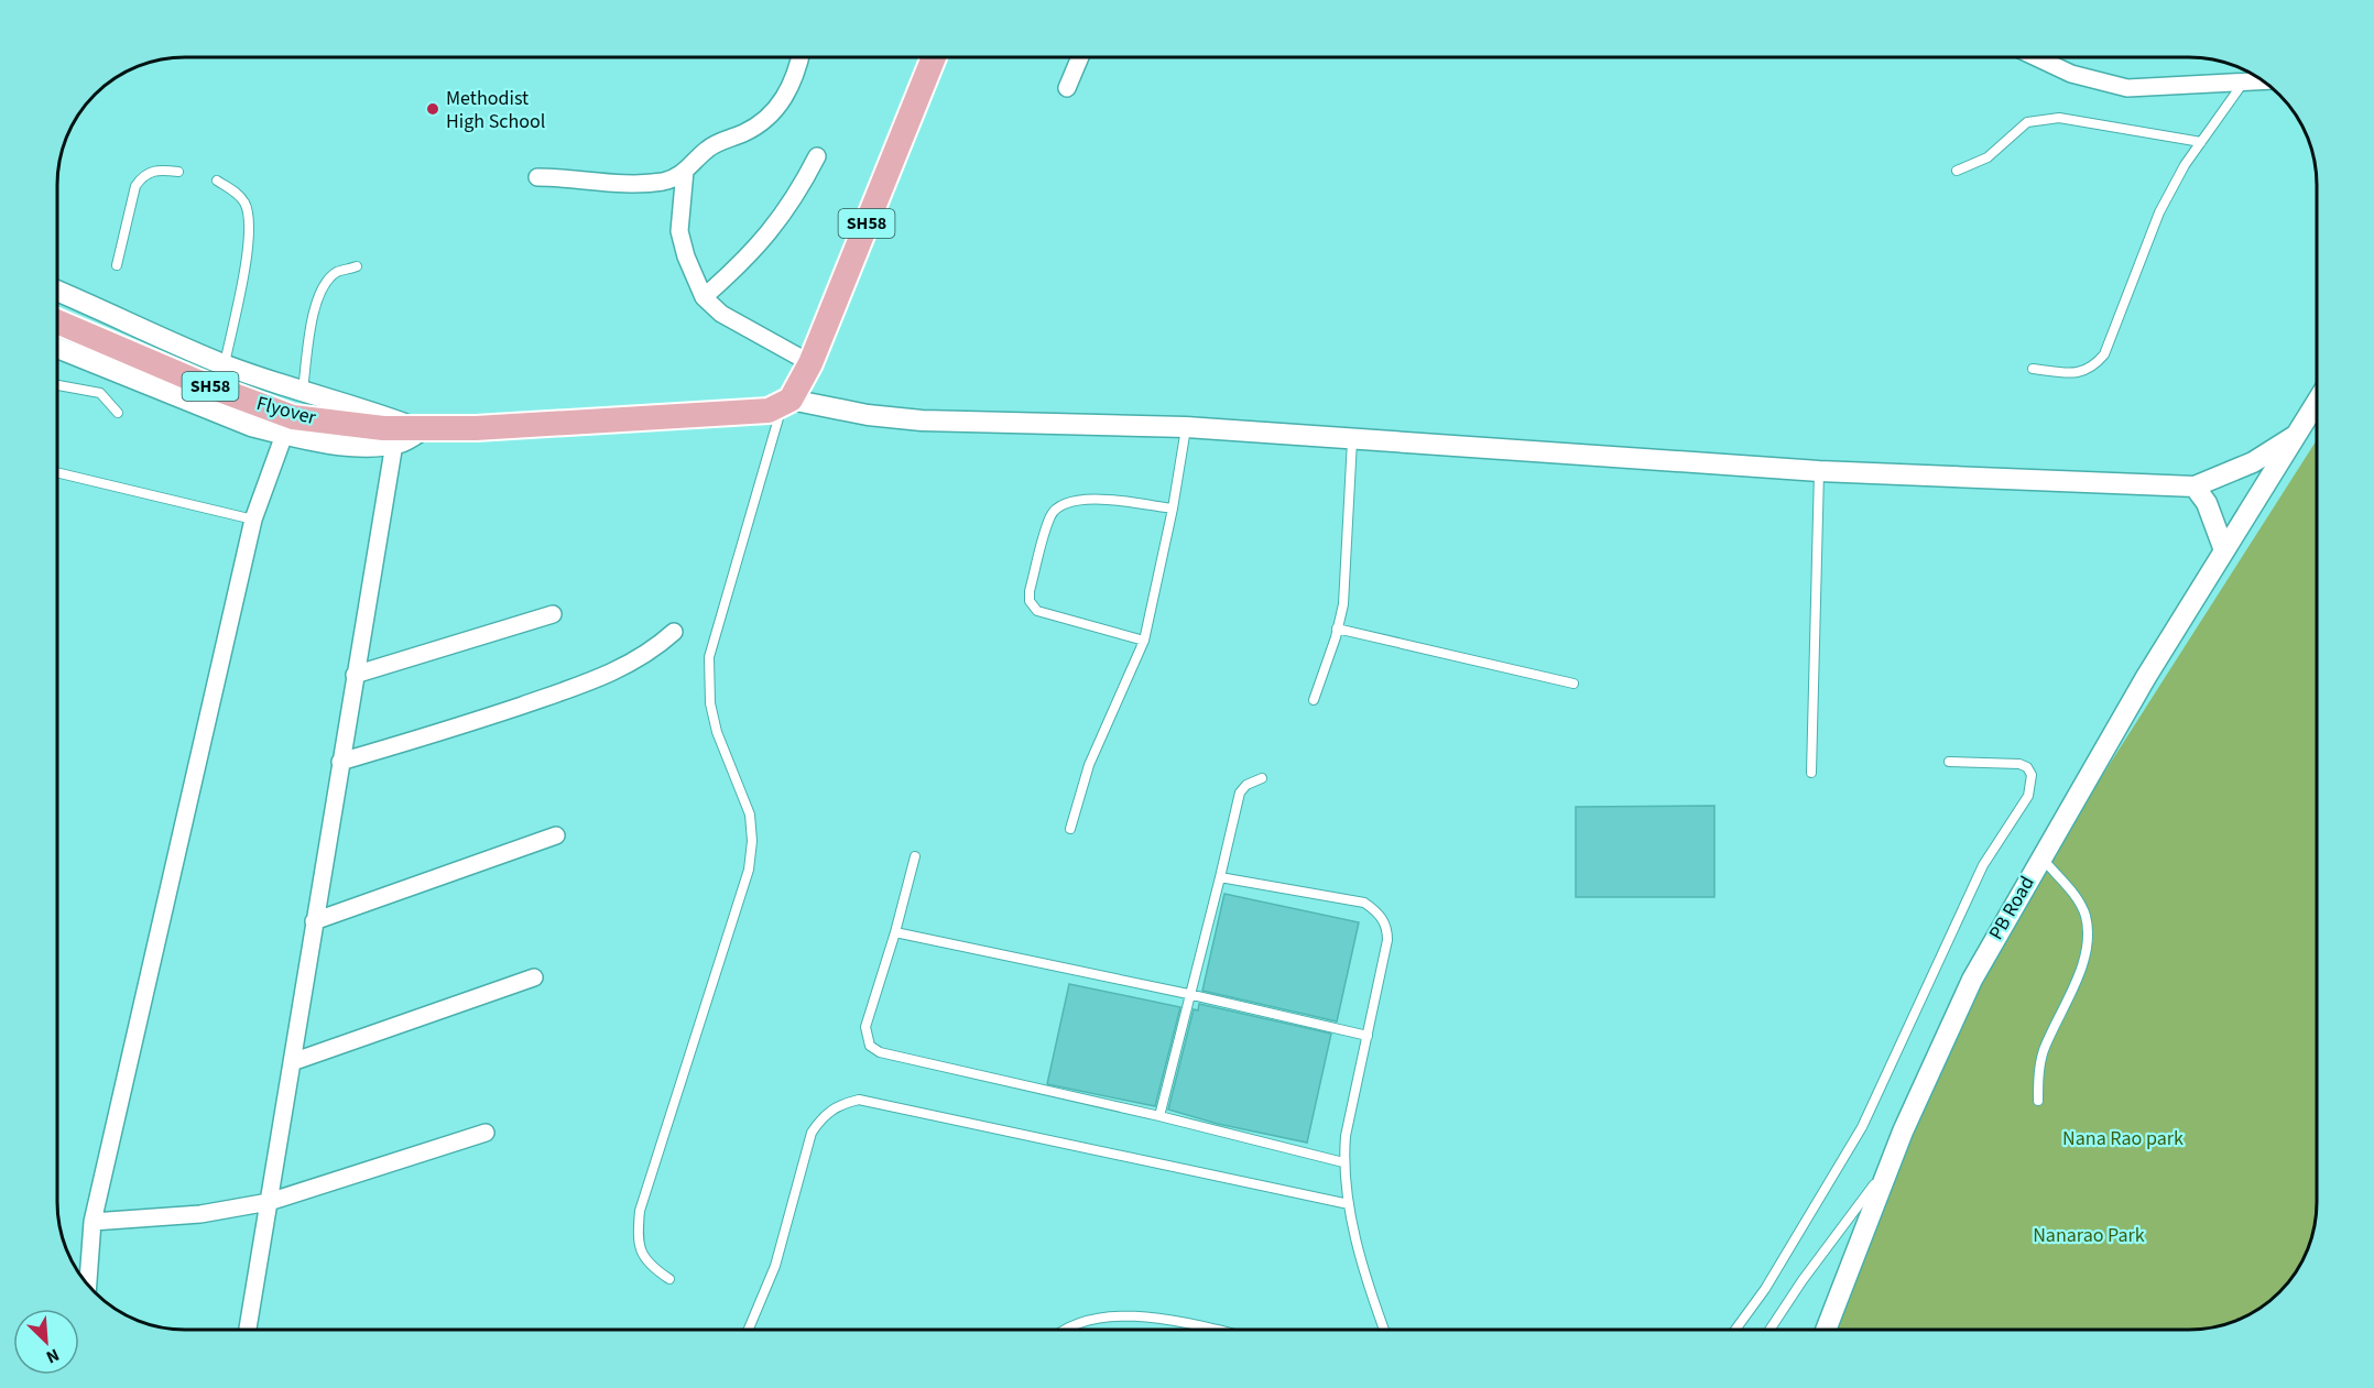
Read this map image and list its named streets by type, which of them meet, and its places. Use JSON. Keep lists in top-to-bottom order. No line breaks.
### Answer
{"streets":{"main road":["SH58","Flyover"],"street":["PB Road"]},"crossings":[["SH58","Flyover"]],"parks":["Nana Rao park","Nanarao Park"],"places":["Methodist High School"],"north":"bottom right"}
